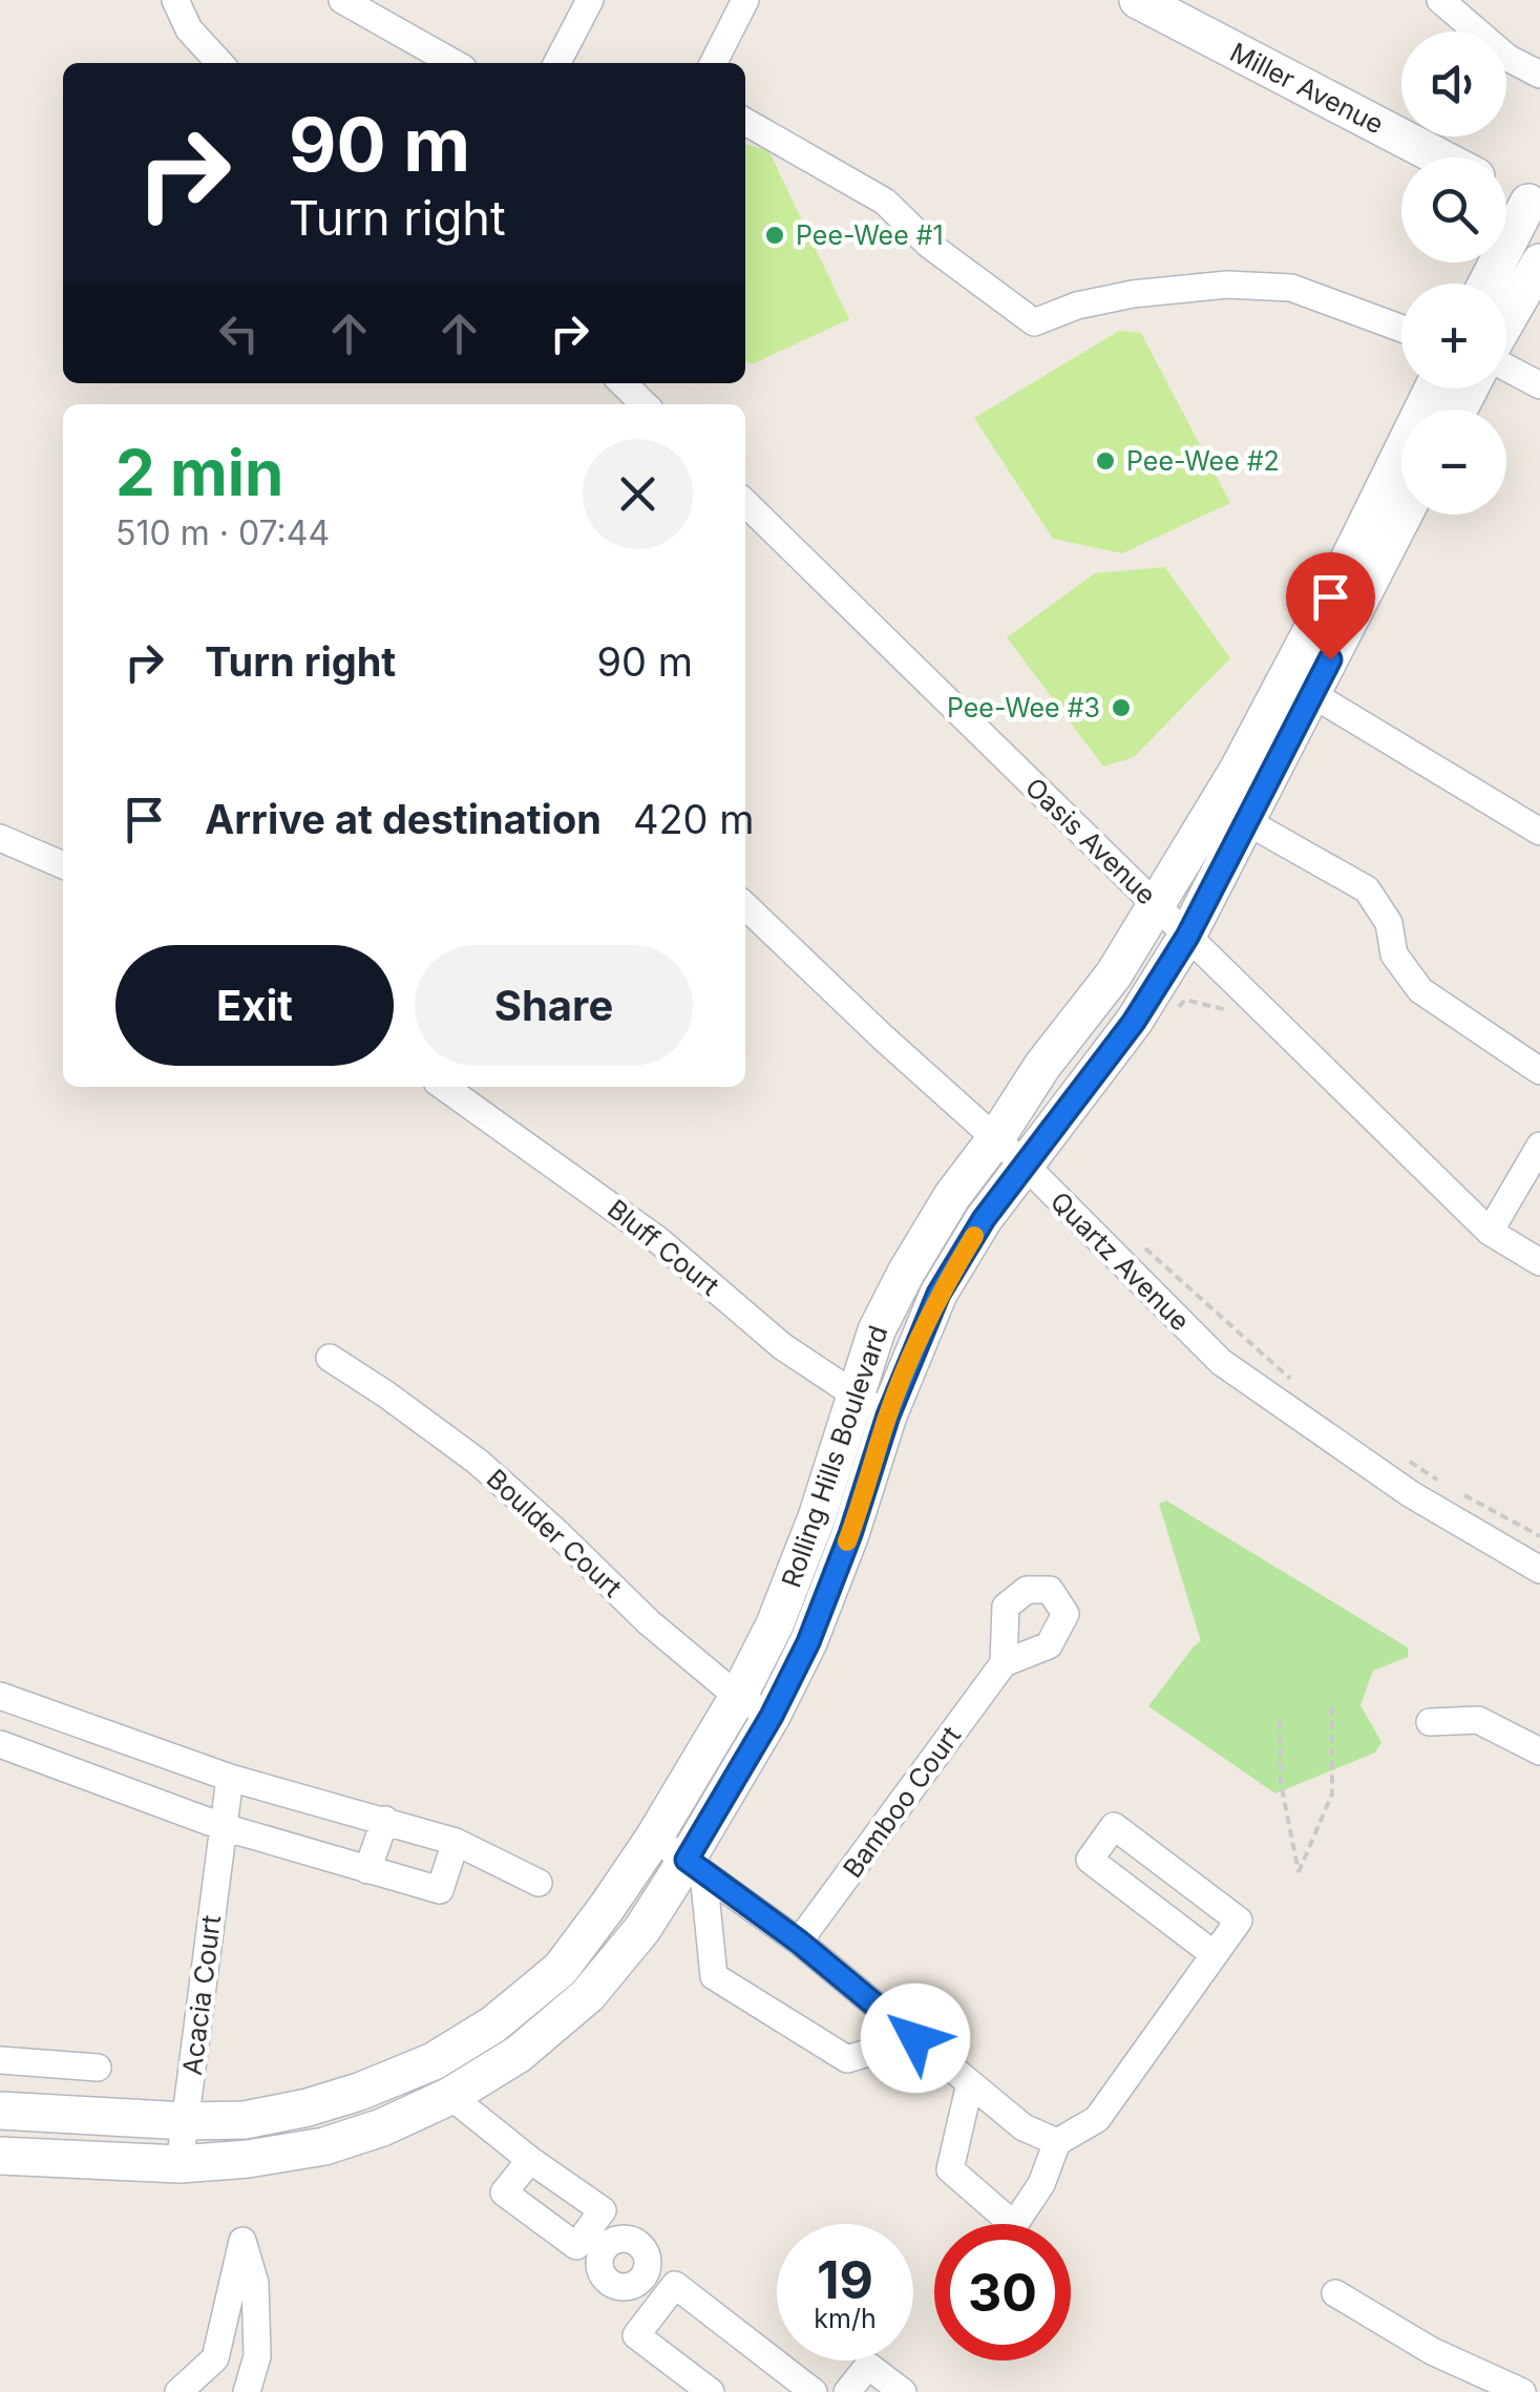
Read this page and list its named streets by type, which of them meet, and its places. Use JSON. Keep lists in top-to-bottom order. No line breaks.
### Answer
{"streets":{"main road":["Miller Avenue","Rolling Hills Boulevard"],"street":["Oasis Avenue","Bluff Court","Quartz Avenue","Boulder Court","Bamboo Court","Acacia Court"]},"crossings":[["Oasis Avenue","Rolling Hills Boulevard"],["Bluff Court","Rolling Hills Boulevard"],["Quartz Avenue","Rolling Hills Boulevard"],["Rolling Hills Boulevard","Boulder Court"],["Rolling Hills Boulevard","Acacia Court"]],"places":["Pee-Wee #1","Pee-Wee #2","Pee-Wee #3"],"page":{"map_buttons":["+","−"],"turn":["90 m","Turn right"],"heading":["2 min","510 m · 07:44"],"list":[{"name":"Turn right","value":"90 m"},{"name":"Arrive at destination","value":"420 m"}],"buttons":["Exit","Share"],"speed":"19 km/h","limit":"30"}}
